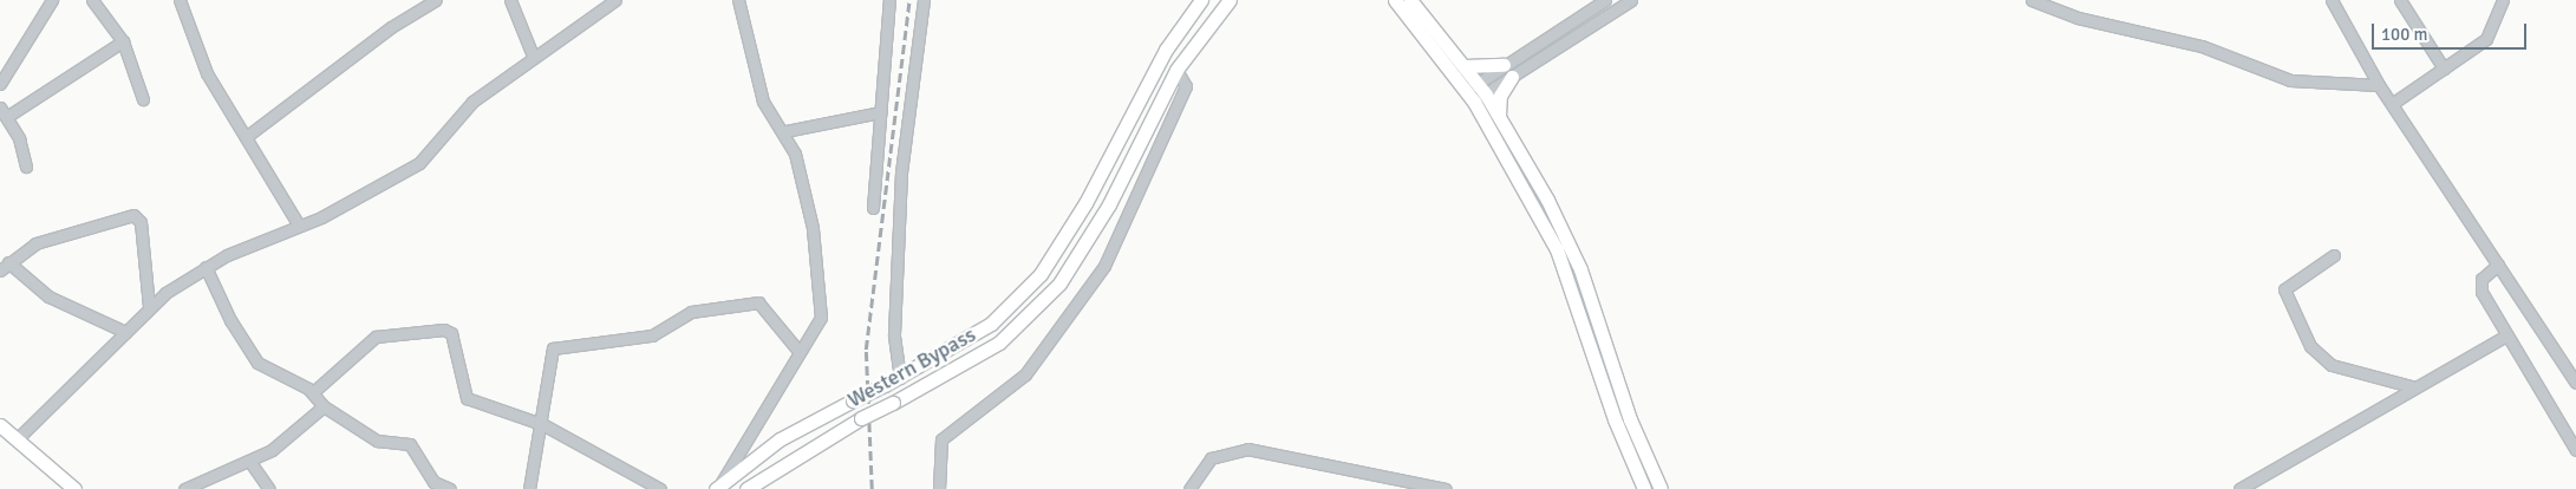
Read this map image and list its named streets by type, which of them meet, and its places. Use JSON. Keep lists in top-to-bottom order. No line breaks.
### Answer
{"streets":{"main road":["Western Bypass"]},"scale_bar":"100 m"}
